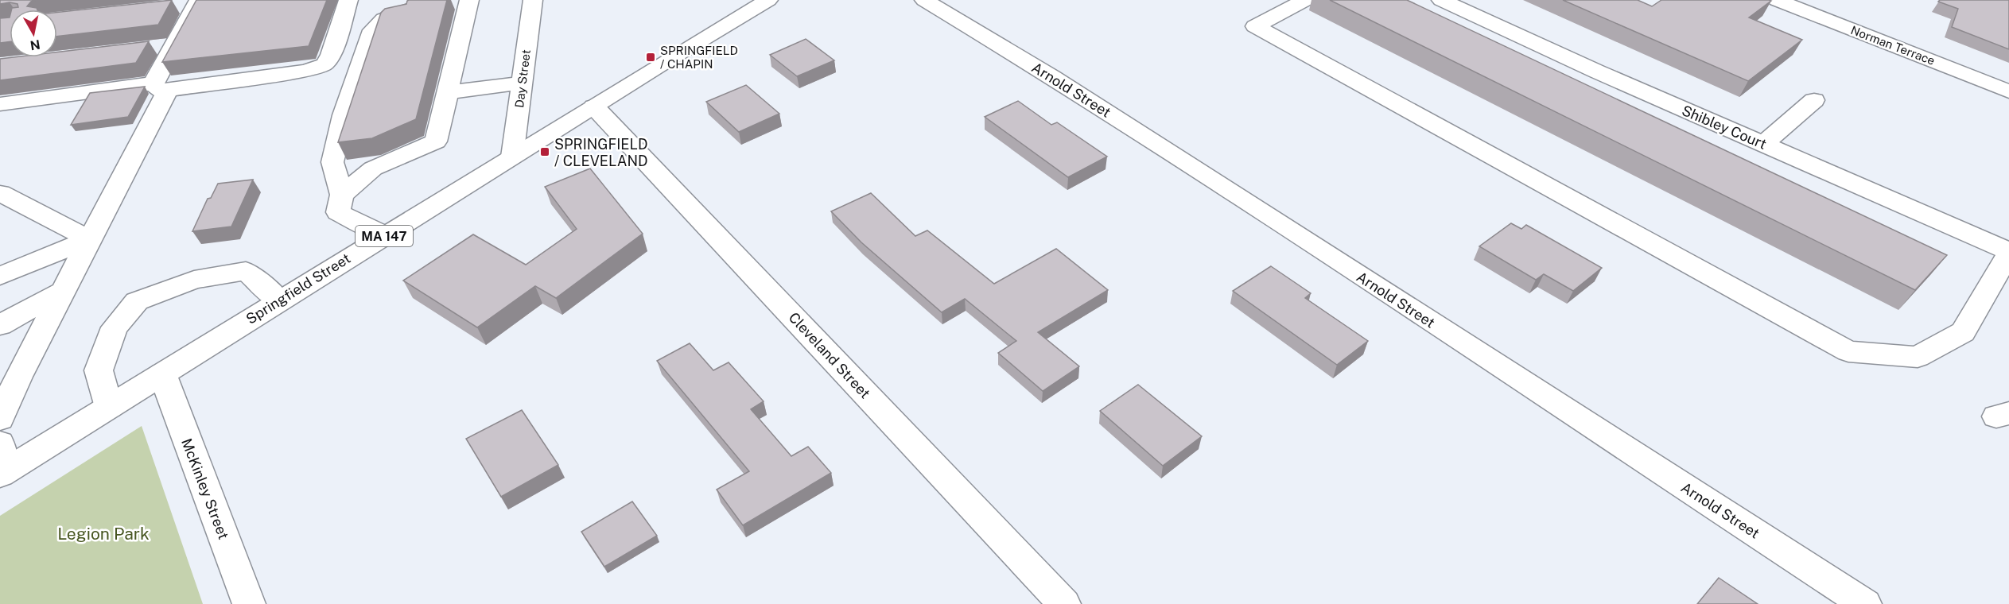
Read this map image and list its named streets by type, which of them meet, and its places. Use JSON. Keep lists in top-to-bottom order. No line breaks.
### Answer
{"streets":{"street":["Norman Terrace","Day Street","Arnold Street","Shibley Court","MA 147","Springfield Street","Cleveland Street","McKinley Street"]},"crossings":[["Day Street","Springfield Street"],["Springfield Street","Cleveland Street"],["Springfield Street","McKinley Street"]],"parks":["Legion Park"],"places":{"transit":["SPRINGFIELD / CHAPIN","SPRINGFIELD / CLEVELAND"]},"north":"bottom"}
